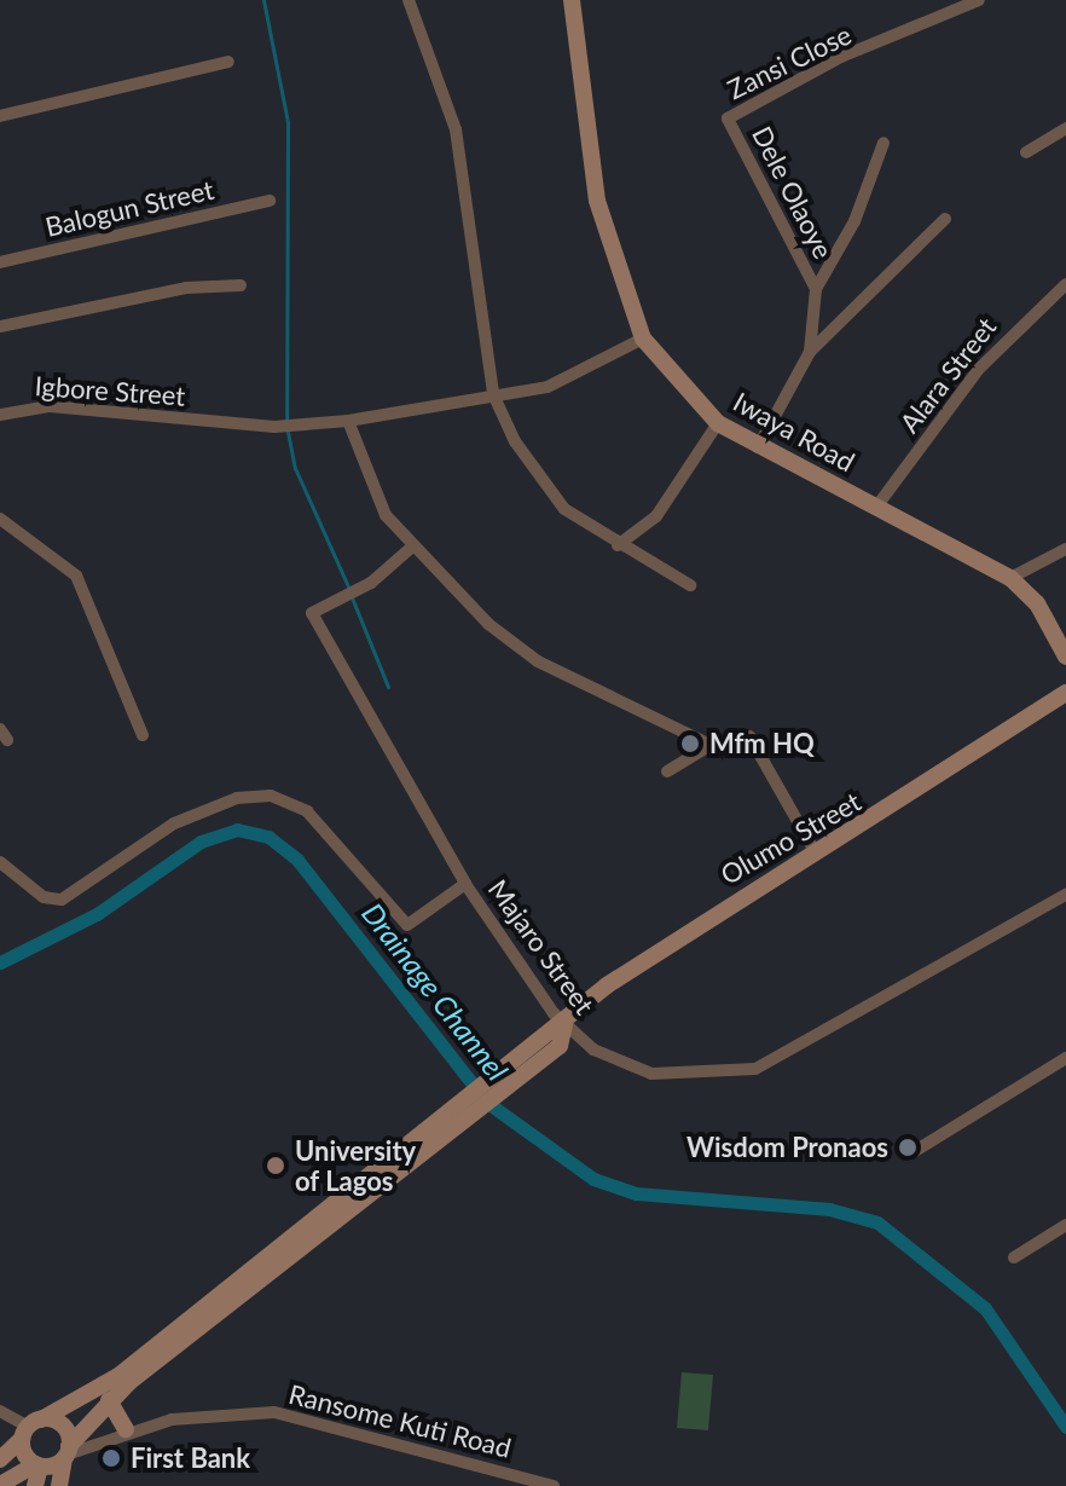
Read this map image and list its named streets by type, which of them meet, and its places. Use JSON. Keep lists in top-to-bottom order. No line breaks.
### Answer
{"streets":{"street":["Zansi Close","Dele Olaoye","Balogun Street","Alara Street","Igbore Street","Iwaya Road","Olumo Street","Majaro Street","Ransome Kuti Road"]},"crossings":[["Zansi Close","Dele Olaoye"],["Alara Street","Iwaya Road"],["Igbore Street","Iwaya Road"],["Olumo Street","Majaro Street"]],"water":["Drainage Channel"],"places":["Mfm HQ","Wisdom Pronaos","University of Lagos","First Bank"]}
